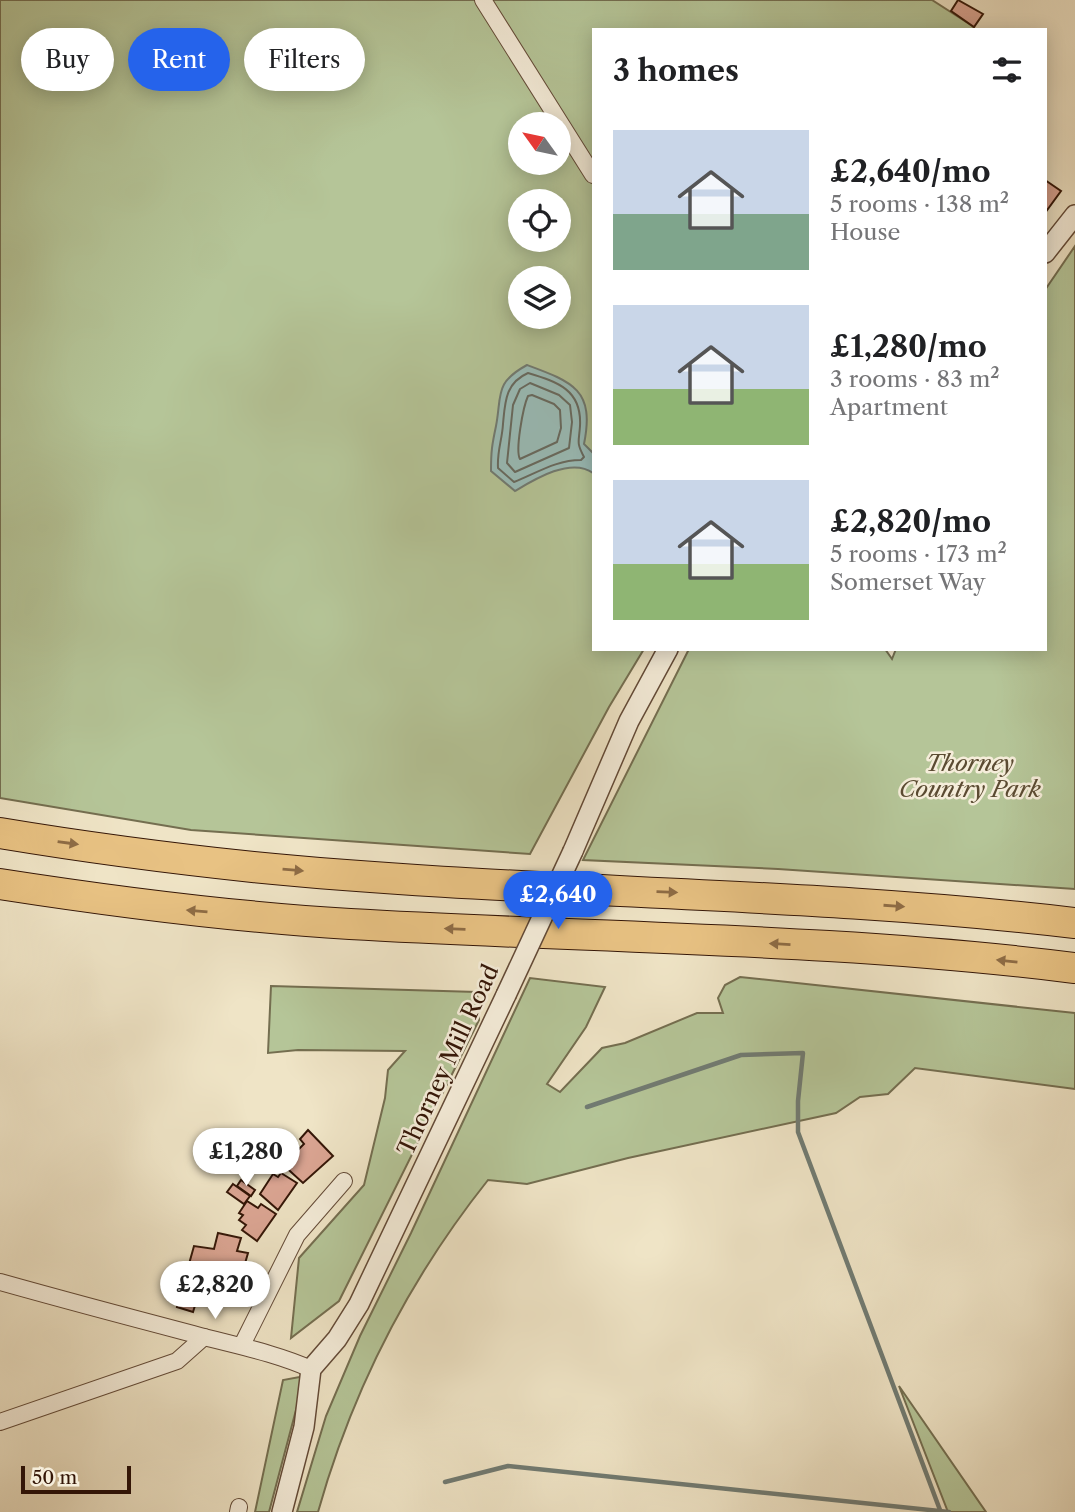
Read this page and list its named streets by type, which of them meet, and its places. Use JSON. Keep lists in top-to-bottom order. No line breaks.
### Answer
{"streets":{"street":["Thorney Mill Road"]},"parks":["Thorney Country Park"],"scale_bar":"50 m","north":"top left","page":{"chip":["Buy","Rent","Filters"],"heading":"3 homes","list":[{"name":"£2,640/mo","note":"5 rooms · 138 m² · House"},{"name":"£1,280/mo","note":"3 rooms · 83 m² · Apartment"},{"name":"£2,820/mo","note":"5 rooms · 173 m² · Somerset Way"}],"price":["£2,640","£1,280","£2,820"],"scale":"50 m"}}
